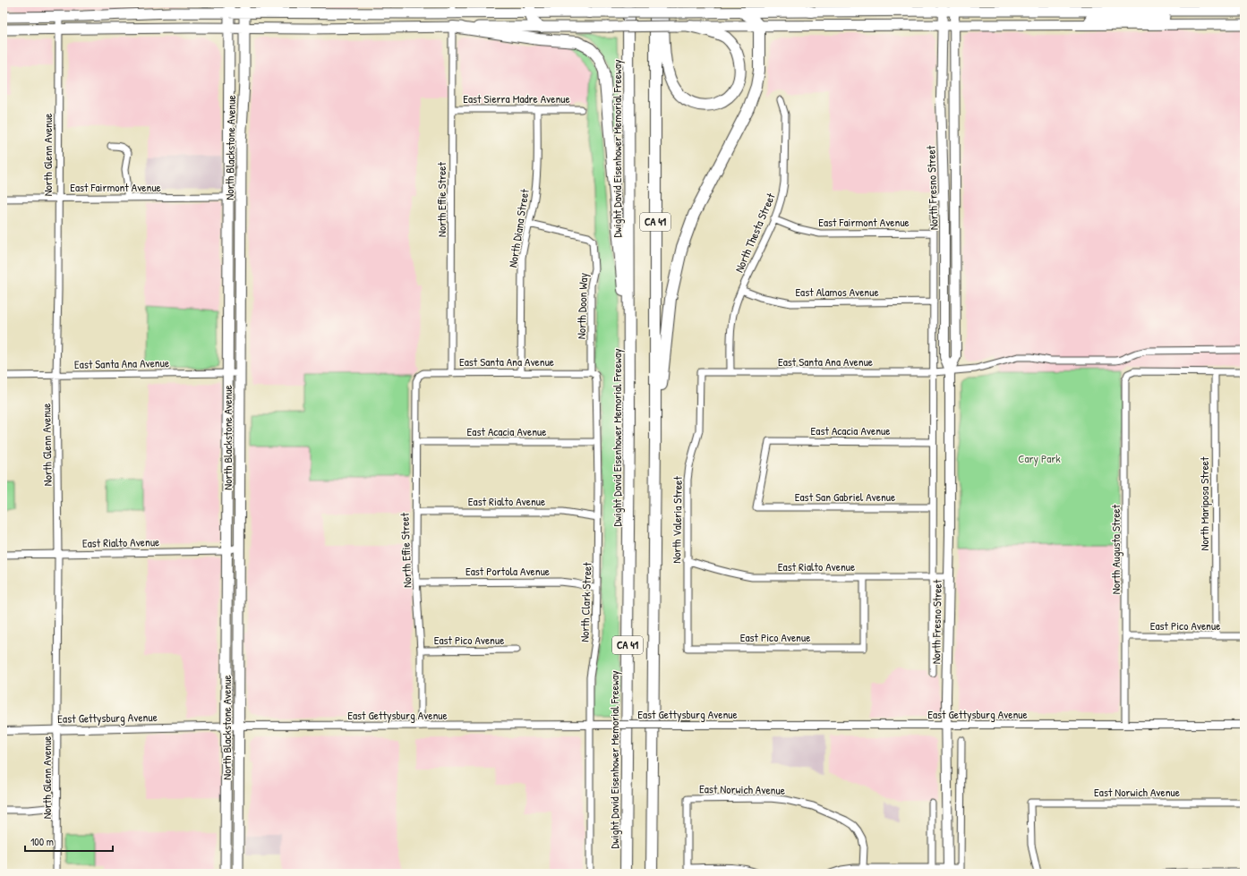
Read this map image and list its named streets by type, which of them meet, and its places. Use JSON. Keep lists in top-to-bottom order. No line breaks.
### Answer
{"streets":{"highway":["Dwight David Eisenhower Memorial Freeway","CA 41"],"main road":["North Blackstone Avenue","North Fresno Street"],"street":["East Sierra Madre Avenue","North Glenn Avenue","East Fairmont Avenue","North Effie Street","North Diana Street","North Thesta Street","East Alamos Avenue","North Doon Way","East Santa Ana Avenue","East Acacia Avenue","East San Gabriel Avenue","East Rialto Avenue","North Mariposa Street","North Valeria Street","North Augusta Street","East Portola Avenue","North Clark Street","East Pico Avenue","East Gettysburg Avenue","East Norwich Avenue"]},"crossings":[["East Sierra Madre Avenue","North Effie Street"],["East Sierra Madre Avenue","North Diana Street"],["North Blackstone Avenue","East Fairmont Avenue"],["North Blackstone Avenue","East Santa Ana Avenue"],["North Blackstone Avenue","East Rialto Avenue"],["North Blackstone Avenue","East Gettysburg Avenue"],["North Glenn Avenue","East Fairmont Avenue"],["North Glenn Avenue","East Santa Ana Avenue"],["North Glenn Avenue","East Rialto Avenue"],["North Glenn Avenue","East Gettysburg Avenue"],["East Fairmont Avenue","North Thesta Street"],["North Fresno Street","East Santa Ana Avenue"],["North Fresno Street","East Rialto Avenue"],["North Fresno Street","East Gettysburg Avenue"],["North Effie Street","East Santa Ana Avenue"],["North Effie Street","East Acacia Avenue"],["North Effie Street","East Rialto Avenue"],["North Effie Street","East Portola Avenue"],["North Effie Street","East Pico Avenue"],["North Effie Street","East Gettysburg Avenue"],["North Diana Street","North Doon Way"],["North Diana Street","East Santa Ana Avenue"],["North Thesta Street","East Alamos Avenue"],["North Thesta Street","East Santa Ana Avenue"],["North Doon Way","East Santa Ana Avenue"],["North Doon Way","North Clark Street"],["East Santa Ana Avenue","North Valeria Street"],["East Santa Ana Avenue","North Clark Street"],["East Acacia Avenue","East San Gabriel Avenue"],["East Acacia Avenue","North Clark Street"],["East Rialto Avenue","North Valeria Street"],["East Rialto Avenue","North Clark Street"],["East Rialto Avenue","East Pico Avenue"],["North Mariposa Street","North Augusta Street"],["North Mariposa Street","East Pico Avenue"],["North Valeria Street","East Pico Avenue"],["North Augusta Street","East Pico Avenue"],["North Augusta Street","East Gettysburg Avenue"],["East Portola Avenue","North Clark Street"],["North Clark Street","East Gettysburg Avenue"]],"parks":["Cary Park"],"scale_bar":"100 m"}
